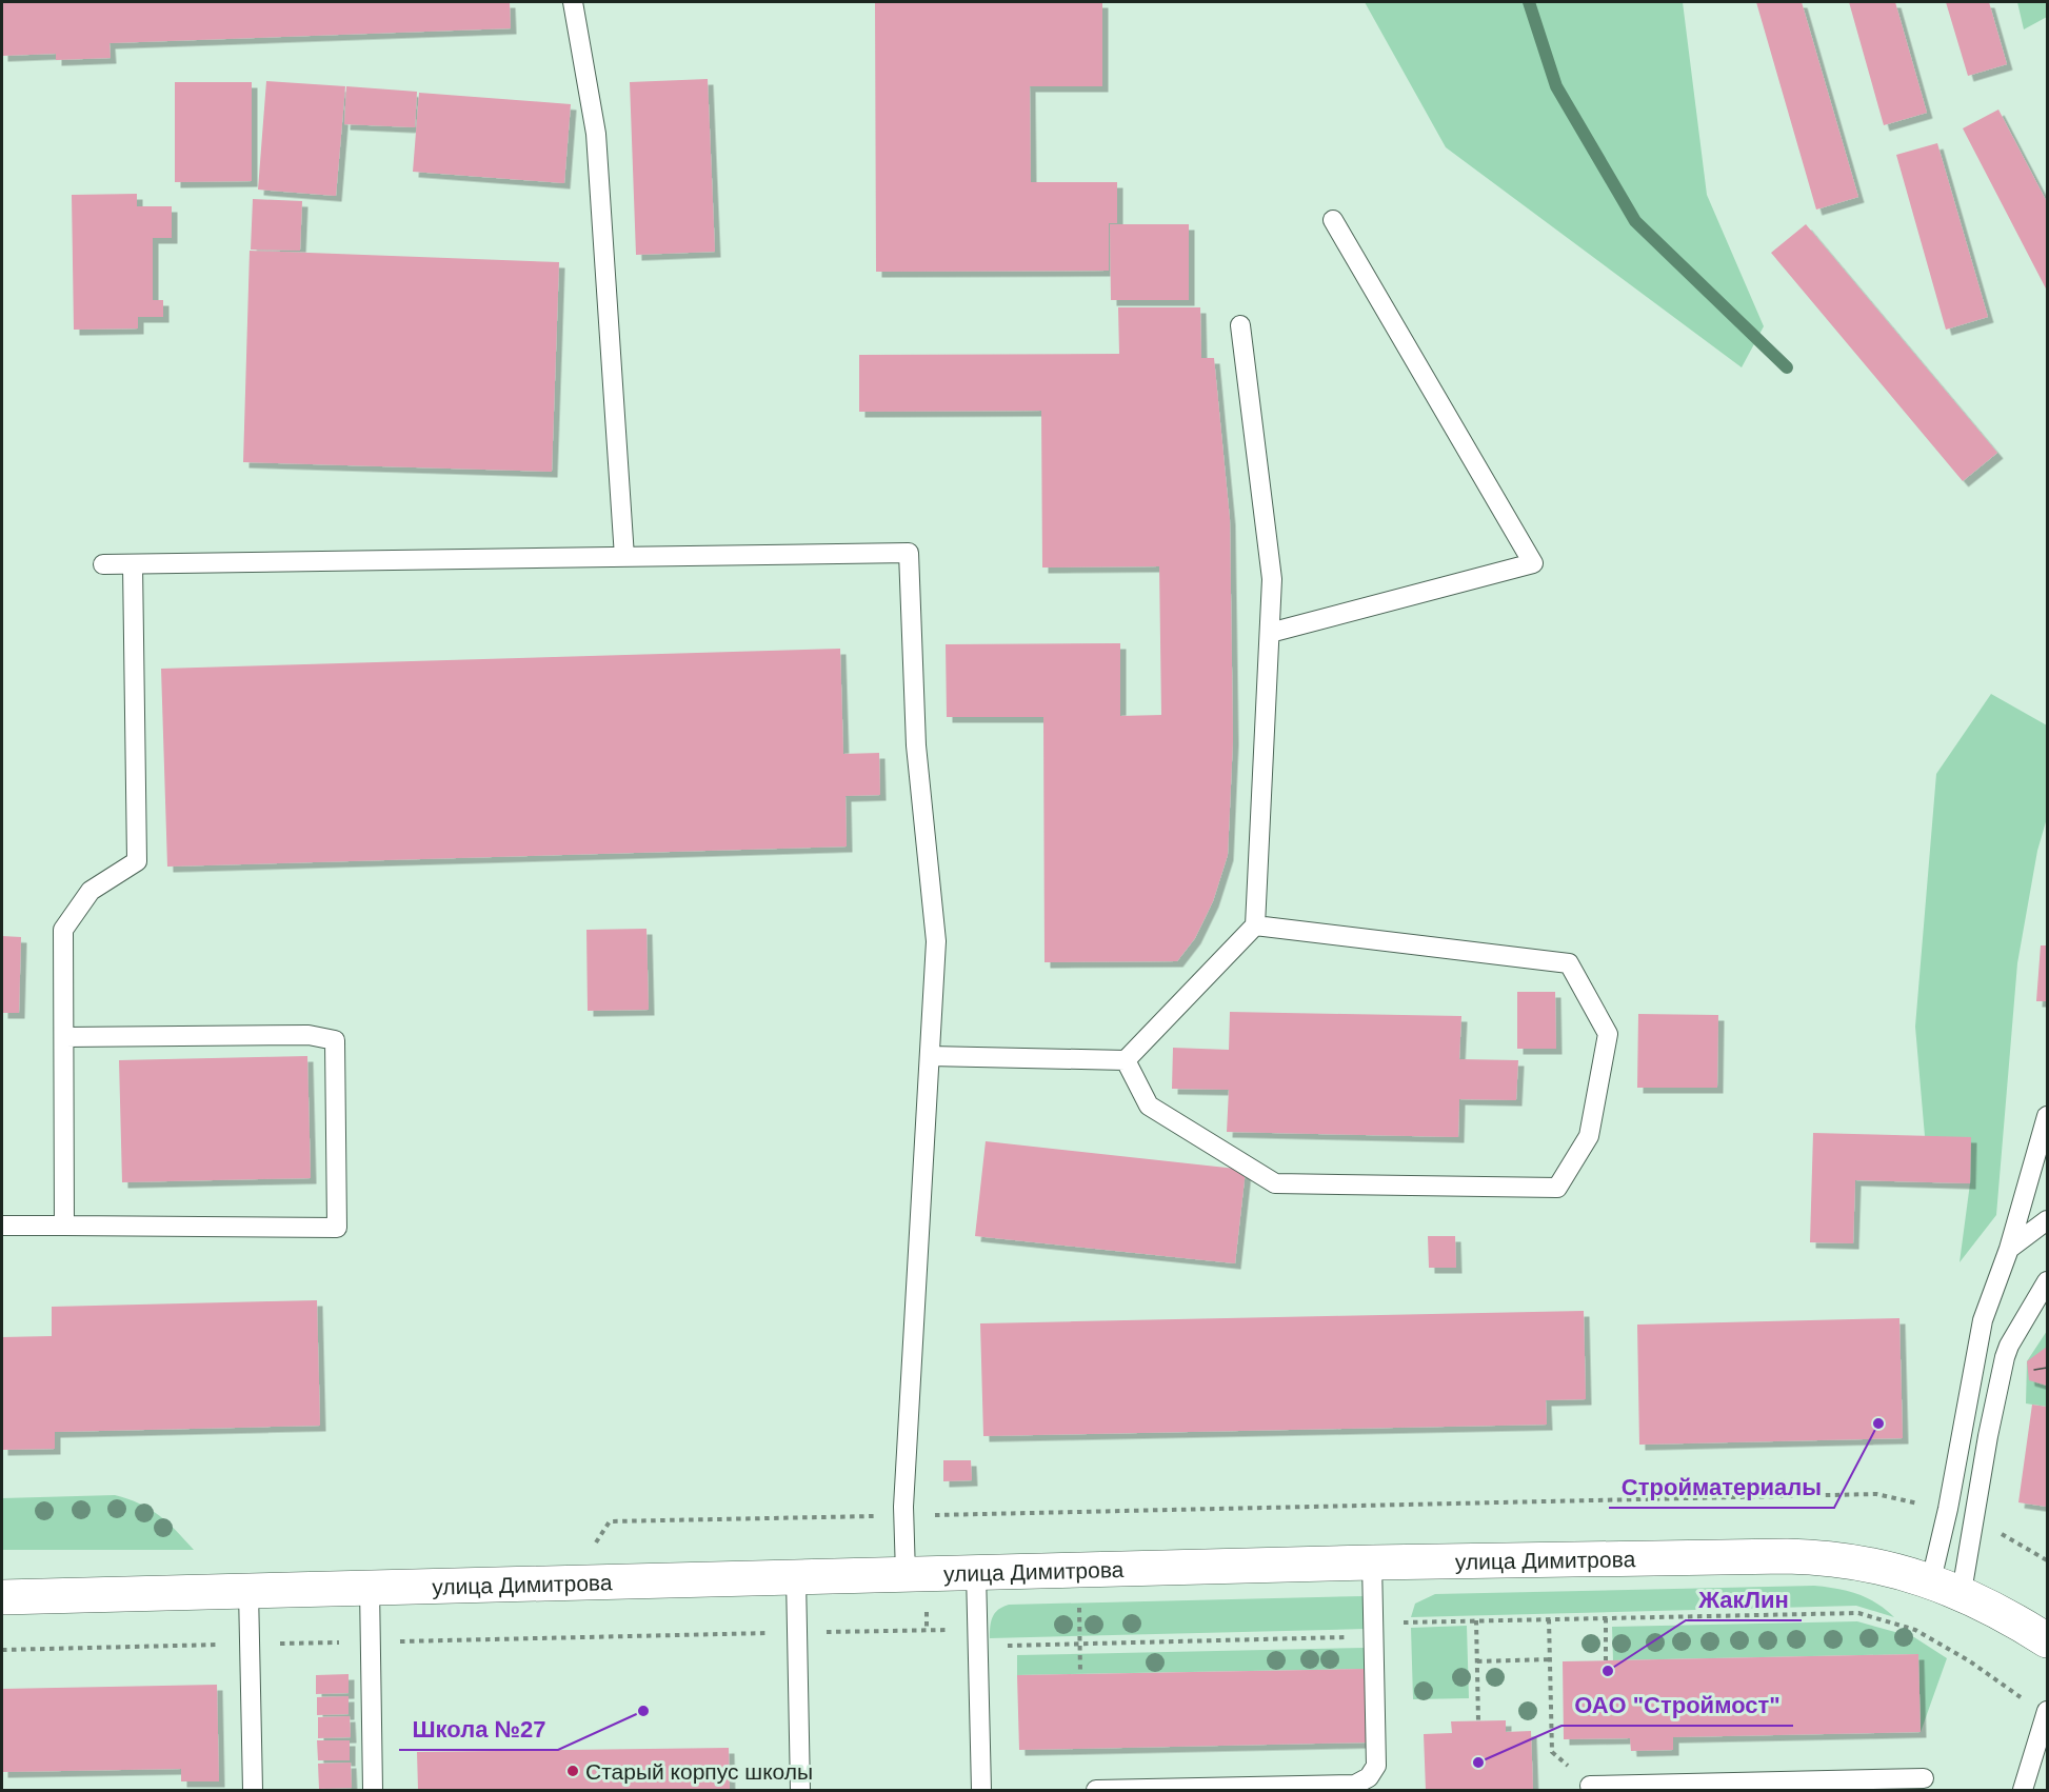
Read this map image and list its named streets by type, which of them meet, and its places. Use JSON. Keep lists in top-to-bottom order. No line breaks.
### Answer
{"streets":{"main road":["улица Димитрова"]},"places":["Стройматериалы","ЖакЛин","Школа №27","ОАО \"Строймост\"","Старый корпус школы"]}
